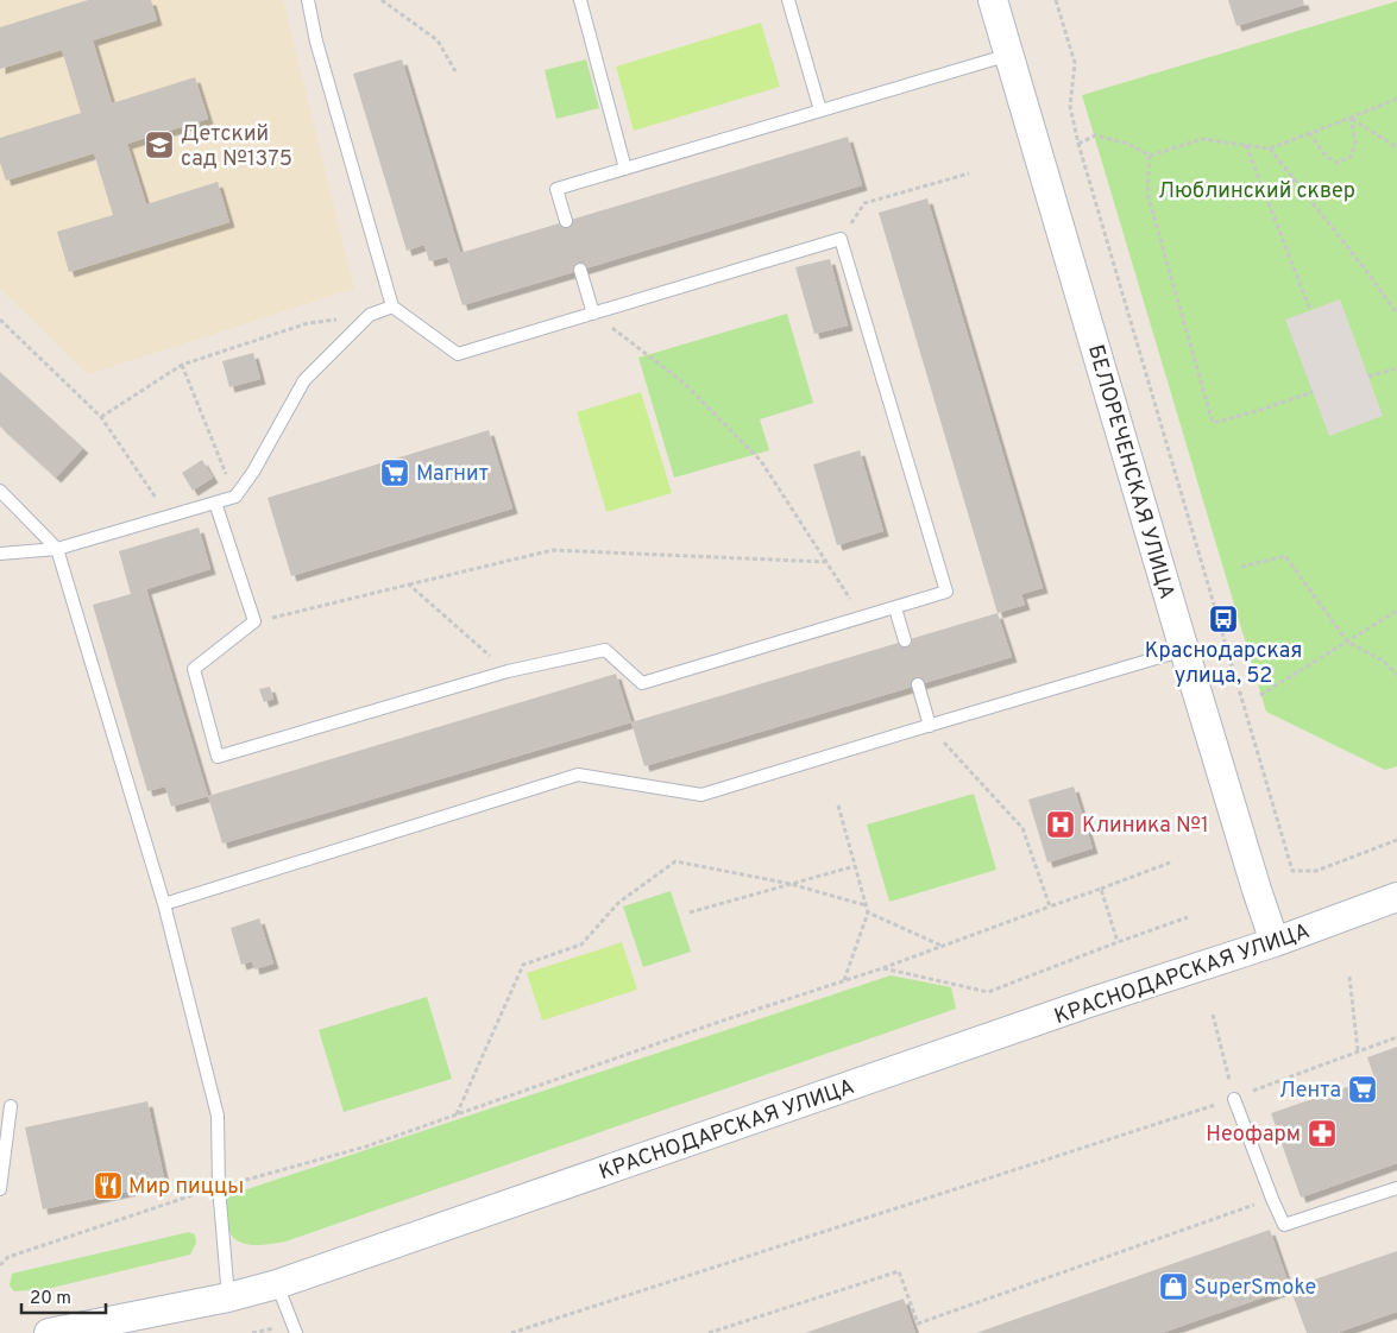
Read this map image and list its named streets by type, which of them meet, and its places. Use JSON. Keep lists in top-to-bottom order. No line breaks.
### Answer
{"streets":{"street":["БЕЛОРЕЧЕНСКАЯ УЛИЦА","КРАСНОДАРСКАЯ УЛИЦА"]},"crossings":[["БЕЛОРЕЧЕНСКАЯ УЛИЦА","КРАСНОДАРСКАЯ УЛИЦА"]],"parks":["Люблинский сквер"],"places":{"school or university":["Детский сад №1375"],"supermarket":["Магнит","Лента"],"bus stop":["Краснодарская улица, 52"],"hospital":["Клиника №1"],"pharmacy":["Неофарм"],"restaurant":["Мир пиццы"],"shop":["SuperSmoke"]},"scale_bar":"20 m"}
